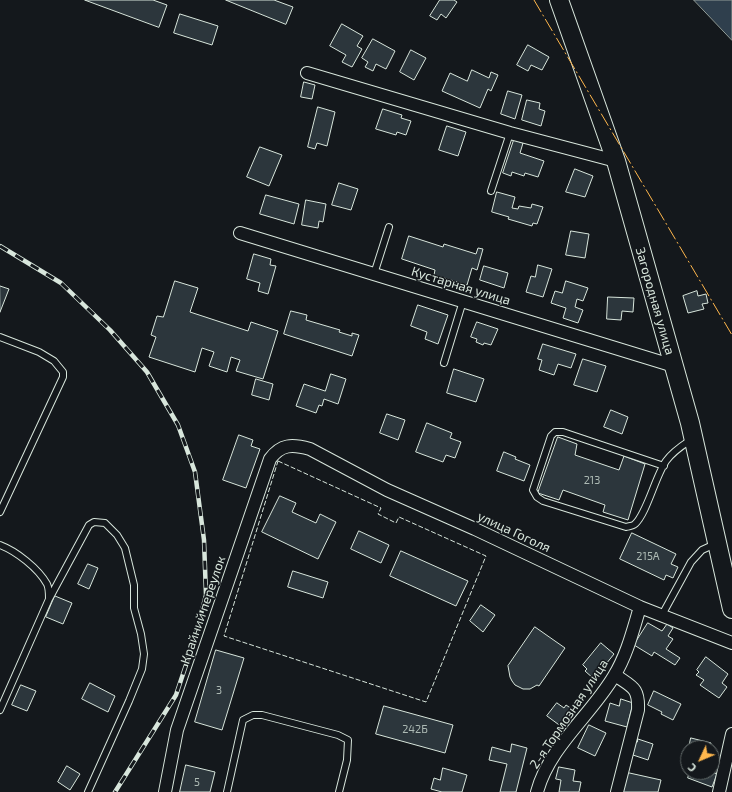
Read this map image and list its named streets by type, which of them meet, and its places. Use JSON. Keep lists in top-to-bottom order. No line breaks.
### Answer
{"streets":{"main road":["Загородная улица"],"street":["Кустарная улица","улица Гоголя","Крайний переулок","2-я Тормозная улица"]},"crossings":[["Кустарная улица","Загородная улица"],["улица Гоголя","Крайний переулок"],["улица Гоголя","2-я Тормозная улица"]],"house_numbers":["213","215А","3","242Б","5"],"north":"bottom left"}
